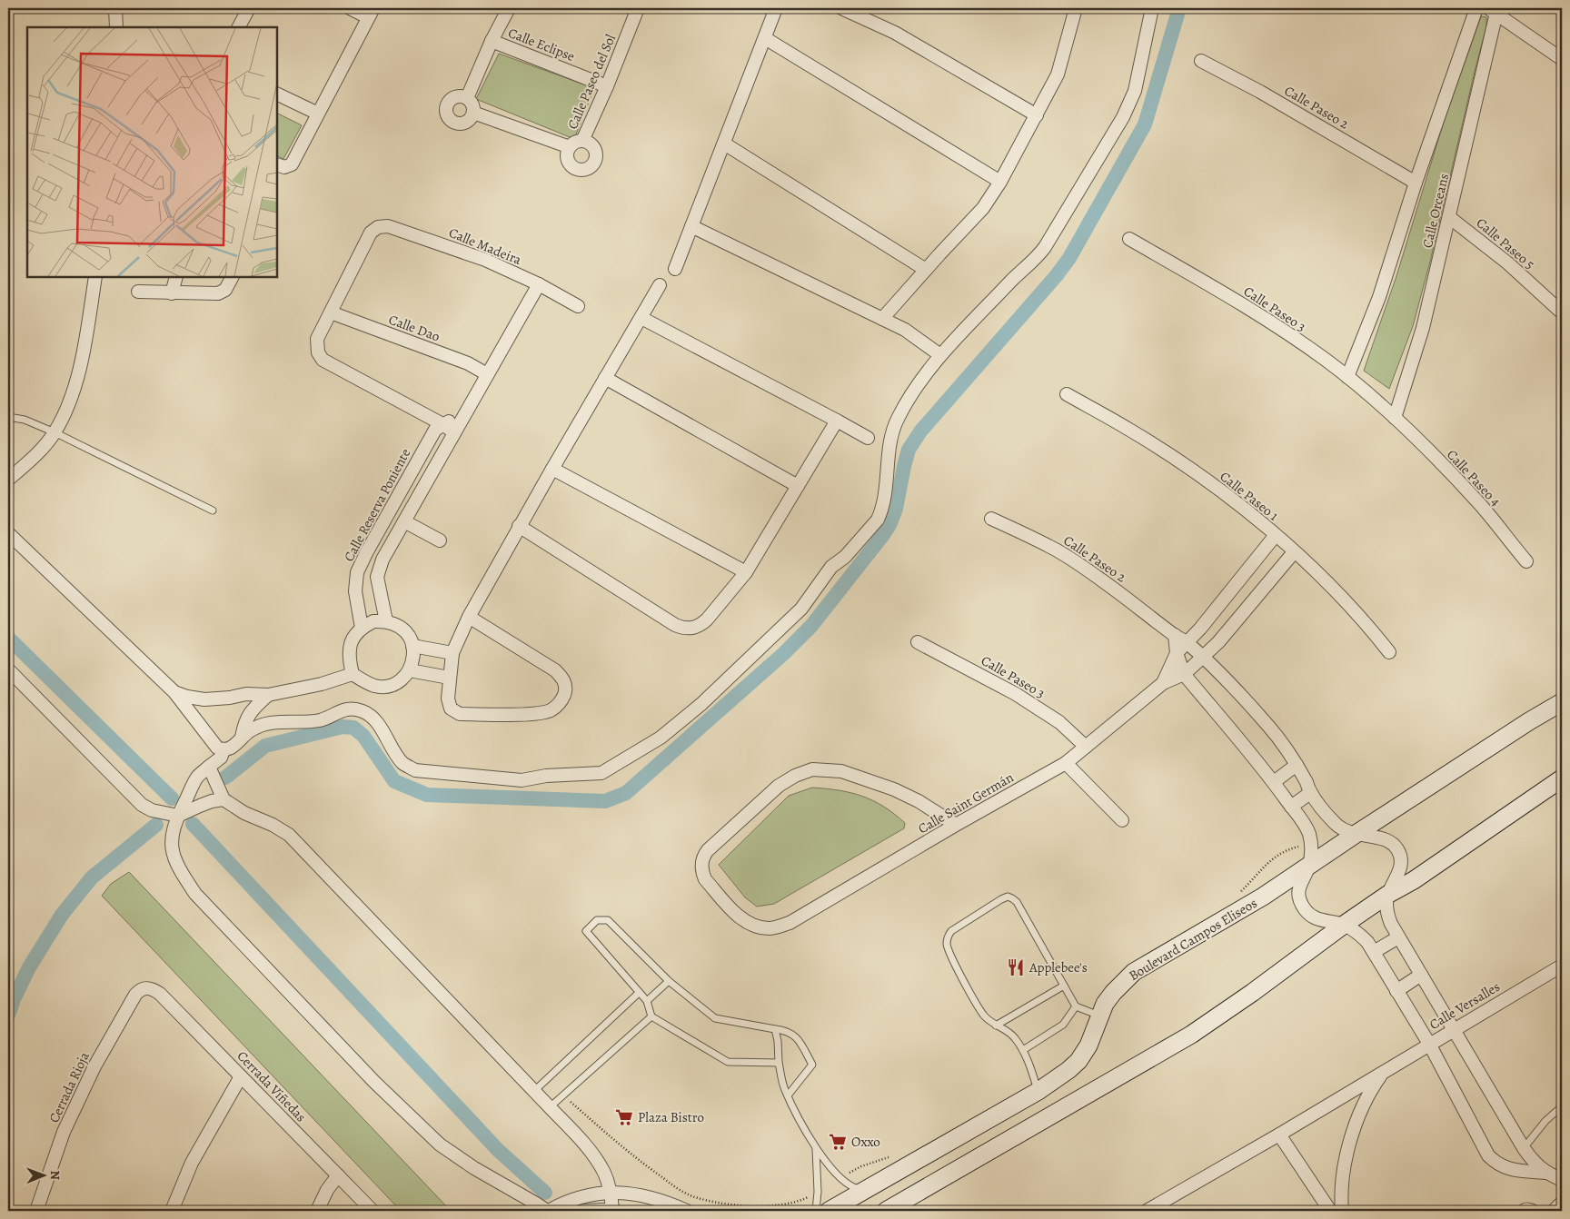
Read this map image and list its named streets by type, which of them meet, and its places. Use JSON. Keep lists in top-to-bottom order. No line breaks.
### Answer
{"streets":{"main road":["Boulevard Campos Eliseos"],"street":["Calle Eclipse","Calle Paseo del Sol","Calle Paseo 2","Calle Orceans","Calle Paseo 5","Calle Madeira","Calle Paseo 3","Calle Dao","Calle Paseo 4","Calle Paseo 1","Calle Reserva Poniente","Calle Saint Germán","Calle Versalles","Cerrada Viñedas","Cerrada Rioja"]},"crossings":[["Calle Eclipse","Calle Paseo del Sol"],["Calle Paseo 2","Calle Orceans"],["Calle Paseo 2","Calle Saint Germán"],["Calle Paseo 2","Boulevard Campos Eliseos"],["Calle Orceans","Calle Paseo 5"],["Calle Orceans","Calle Paseo 3"],["Calle Orceans","Calle Paseo 4"],["Calle Madeira","Calle Dao"],["Calle Paseo 3","Calle Paseo 4"],["Calle Paseo 3","Calle Saint Germán"],["Calle Paseo 1","Calle Saint Germán"],["Cerrada Viñedas","Cerrada Rioja"]],"places":{"restaurant":["Applebee's"],"supermarket":["Plaza Bistro","Oxxo"]},"north":"right"}
